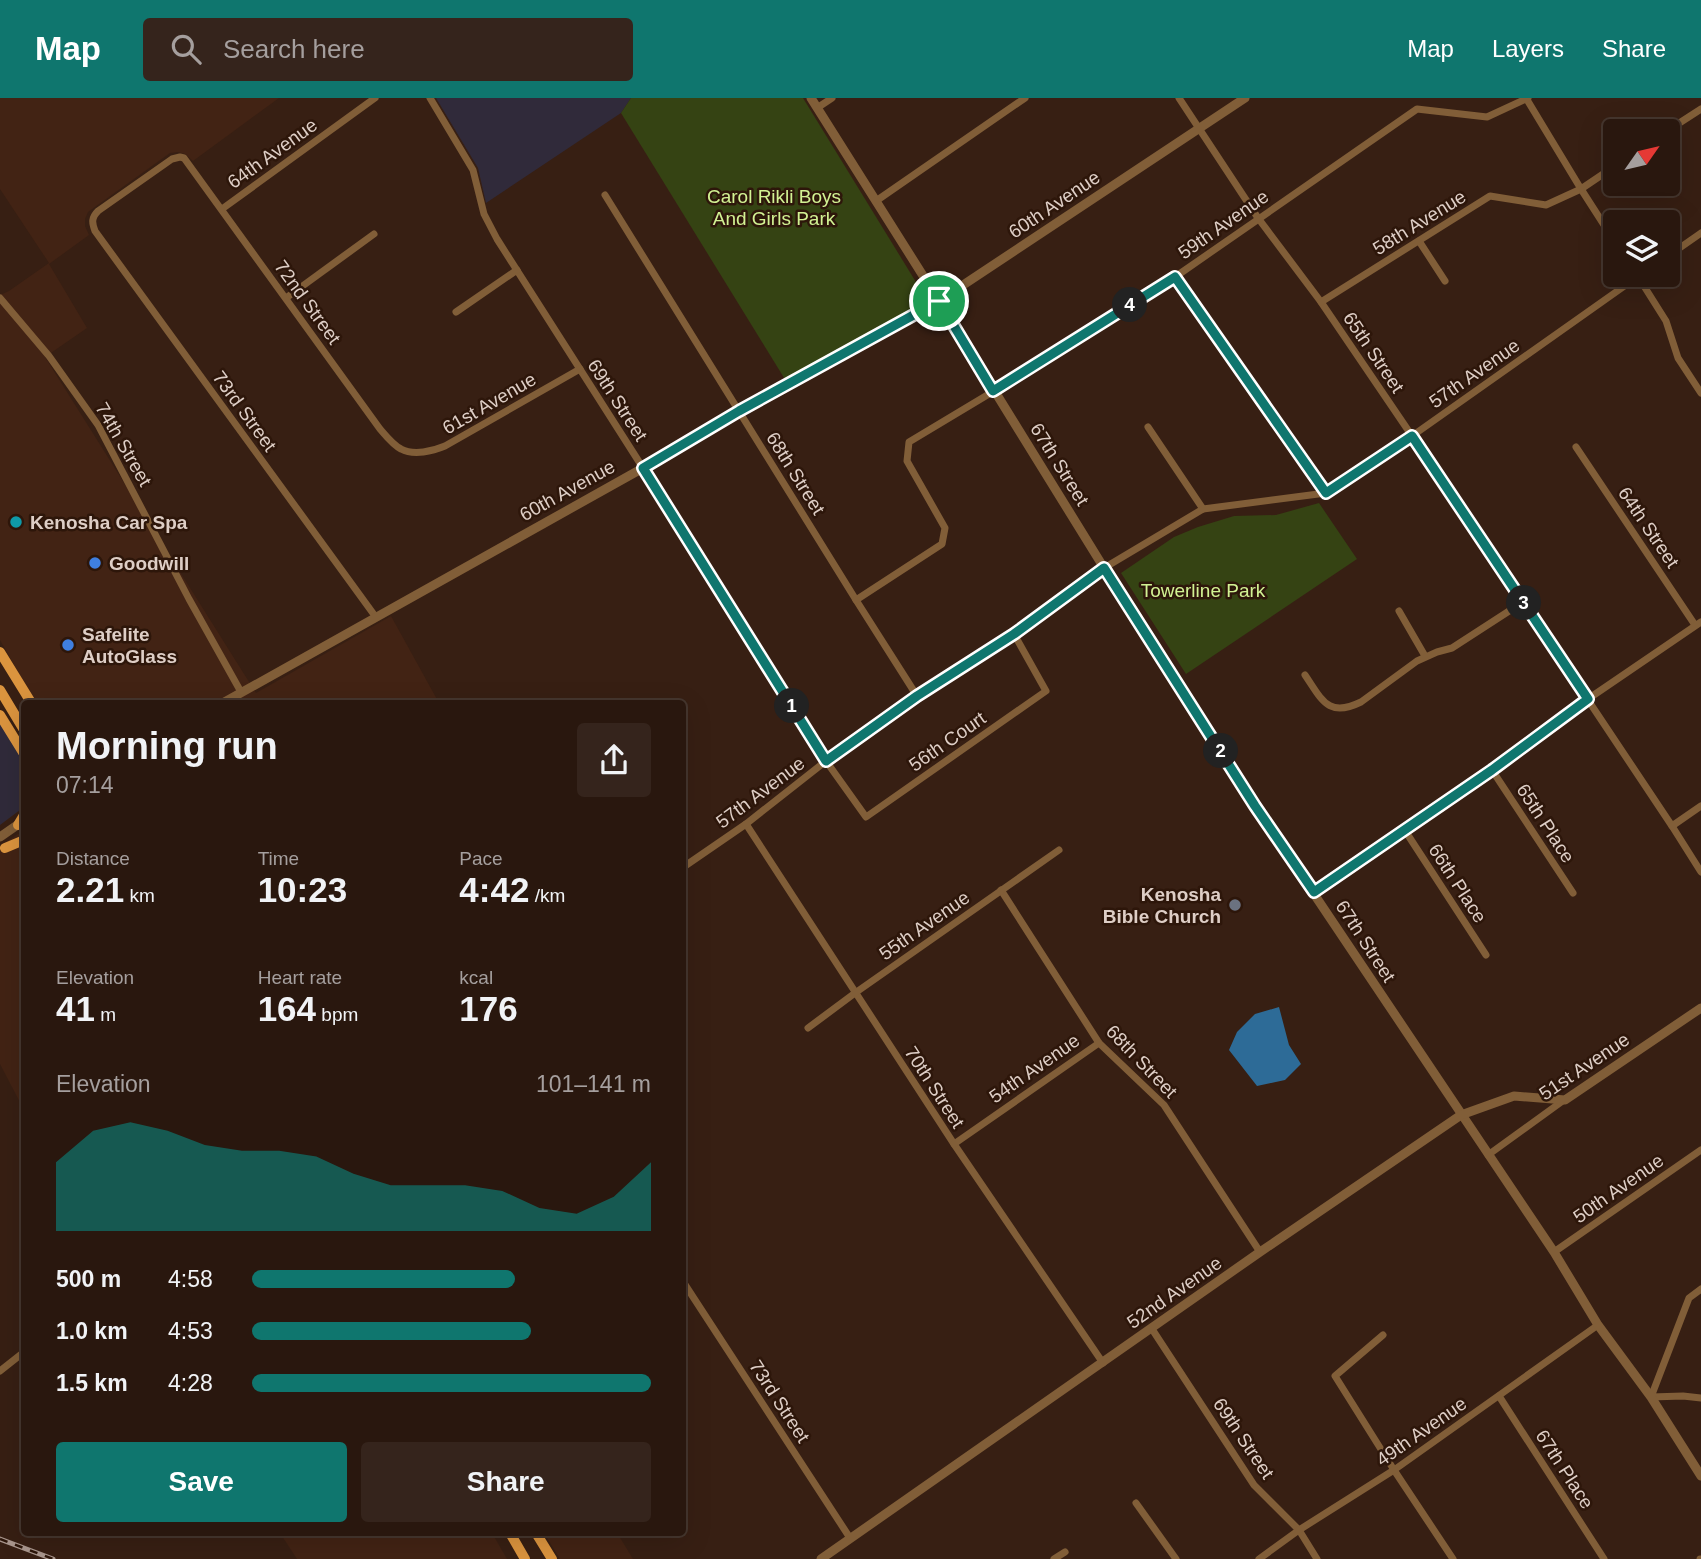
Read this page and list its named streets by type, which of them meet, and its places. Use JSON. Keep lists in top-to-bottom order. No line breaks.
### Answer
{"streets":{"street":["64th Avenue","60th Avenue","58th Avenue","59th Avenue","72nd Street","65th Street","57th Avenue","69th Street","61st Avenue","73rd Street","74th Street","67th Street","68th Street","64th Street","56th Court","65th Place","66th Place","55th Avenue","51st Avenue","54th Avenue","70th Street","50th Avenue","52nd Avenue","49th Avenue","67th Place"]},"crossings":[["64th Avenue","72nd Street"],["60th Avenue","65th Street"],["60th Avenue","69th Street"],["60th Avenue","73rd Street"],["60th Avenue","74th Street"],["60th Avenue","67th Street"],["60th Avenue","68th Street"],["58th Avenue","65th Street"],["59th Avenue","65th Street"],["59th Avenue","67th Street"],["59th Avenue","68th Street"],["72nd Street","61st Avenue"],["72nd Street","73rd Street"],["65th Street","57th Avenue"],["57th Avenue","69th Street"],["57th Avenue","67th Street"],["57th Avenue","68th Street"],["57th Avenue","56th Court"],["57th Avenue","70th Street"],["69th Street","61st Avenue"],["69th Street","56th Court"],["69th Street","52nd Avenue"],["69th Street","49th Avenue"],["73rd Street","52nd Avenue"],["67th Street","51st Avenue"],["67th Street","50th Avenue"],["67th Street","52nd Avenue"],["67th Street","49th Avenue"],["68th Street","55th Avenue"],["68th Street","54th Avenue"],["68th Street","52nd Avenue"],["55th Avenue","70th Street"],["51st Avenue","52nd Avenue"],["54th Avenue","70th Street"],["70th Street","52nd Avenue"],["49th Avenue","67th Place"]],"parks":["Carol Rikli Boys And Girls Park","Towerline Park"],"places":["Kenosha Car Spa","Goodwill","Safelite AutoGlass","Kenosha Bible Church"],"north":"top right","page":{"header":"Map","search":"Search here","nav":["Map","Layers","Share"],"pins":["4","3","1","2"],"heading":["Morning run","07:14"],"stats":[["Distance","2.21 km"],["Time","10:23"],["Pace","4:42 /km"],["Elevation","41 m"],["Heart rate","164 bpm"],["kcal","176"]],"chart":["Elevation","101–141 m"],"list":[{"name":"500 m","note":"4:58"},{"name":"1.0 km","note":"4:53"},{"name":"1.5 km","note":"4:28"}],"buttons":["Save","Share"]}}
